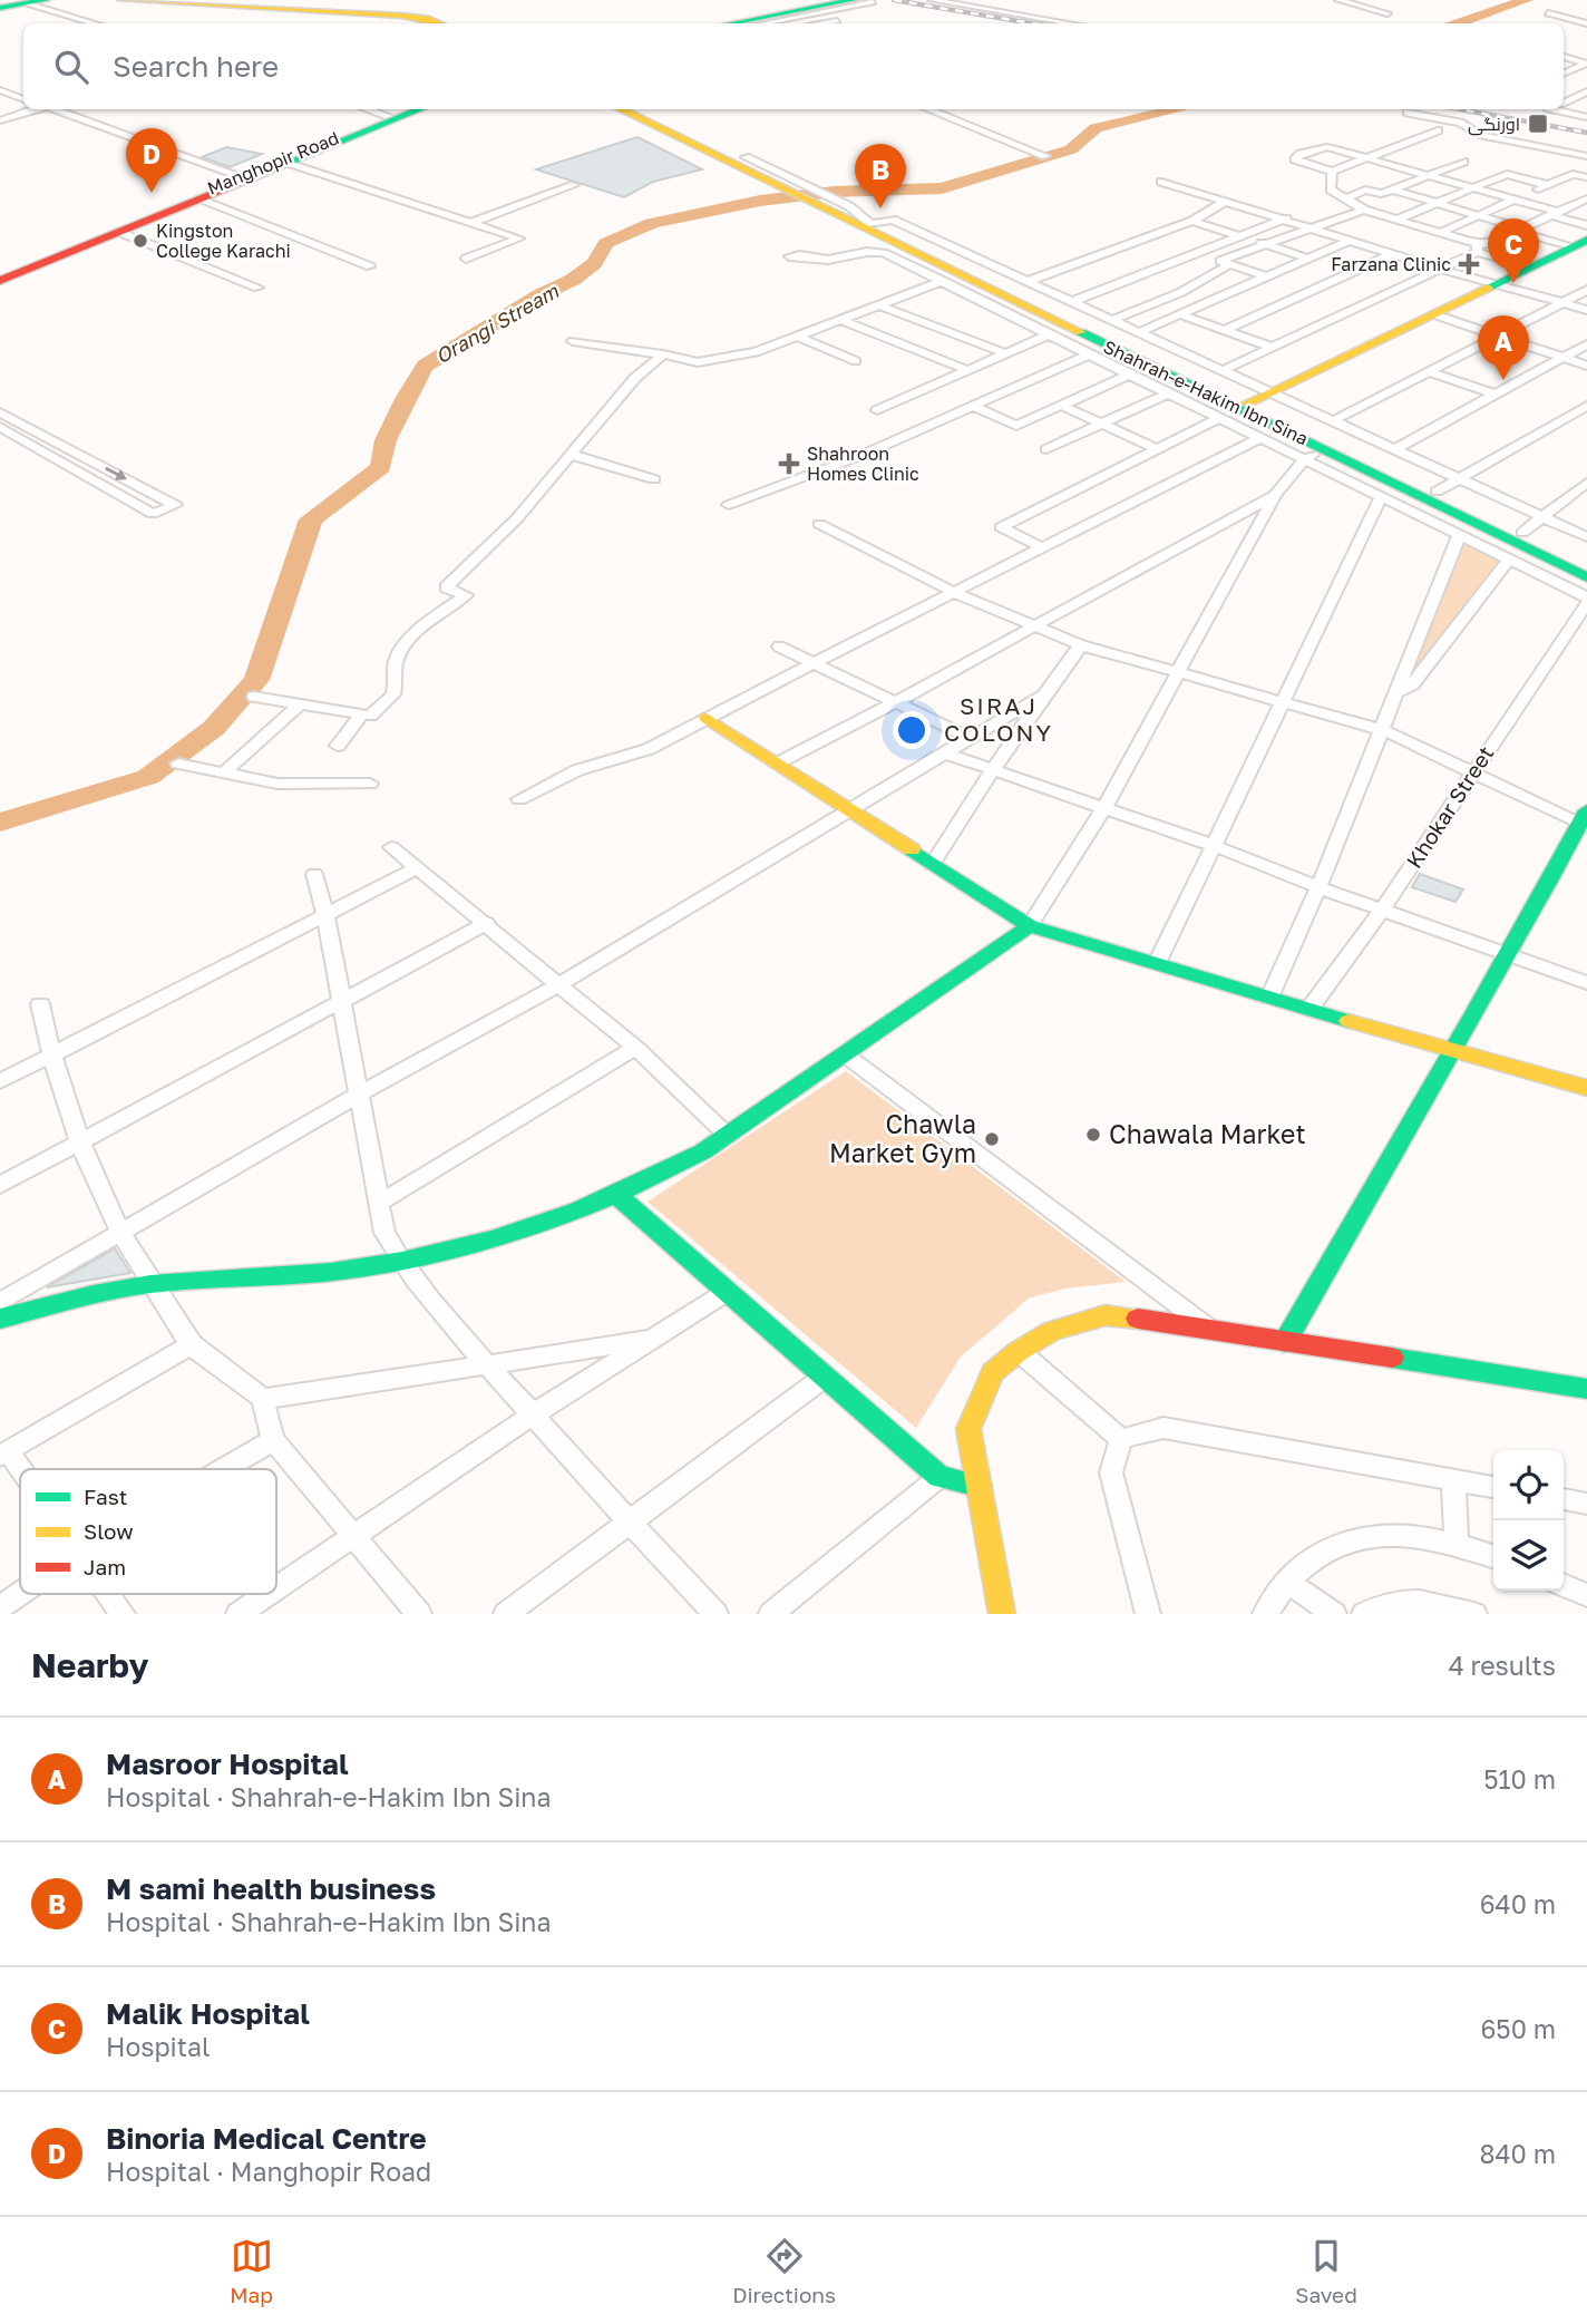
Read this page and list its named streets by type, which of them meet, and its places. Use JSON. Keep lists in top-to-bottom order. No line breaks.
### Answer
{"streets":{"main road":["Manghopir Road","Shahrah-e-Hakim Ibn Sina"],"street":["Khokar Street"]},"districts":["SIRAJ COLONY"],"water":["Orangi Stream"],"places":{"transit":["اورنگی"],"other":["Kingston College Karachi","Chawala Market","Chawla Market Gym"],"health":["Farzana Clinic","Shahroon Homes Clinic"]},"legend":["Fast","Slow","Jam"],"page":{"search":"Search here","pins":["D","B","C","A"],"heading":["Nearby","4 results"],"list":[{"mark":"A","name":"Masroor Hospital","note":"Hospital · Shahrah-e-Hakim Ibn Sina","value":"510 m"},{"mark":"B","name":"M sami health business","note":"Hospital · Shahrah-e-Hakim Ibn Sina","value":"640 m"},{"mark":"C","name":"Malik Hospital","note":"Hospital","value":"650 m"},{"mark":"D","name":"Binoria Medical Centre","note":"Hospital · Manghopir Road","value":"840 m"}],"nav":["Map","Directions","Saved"]}}
